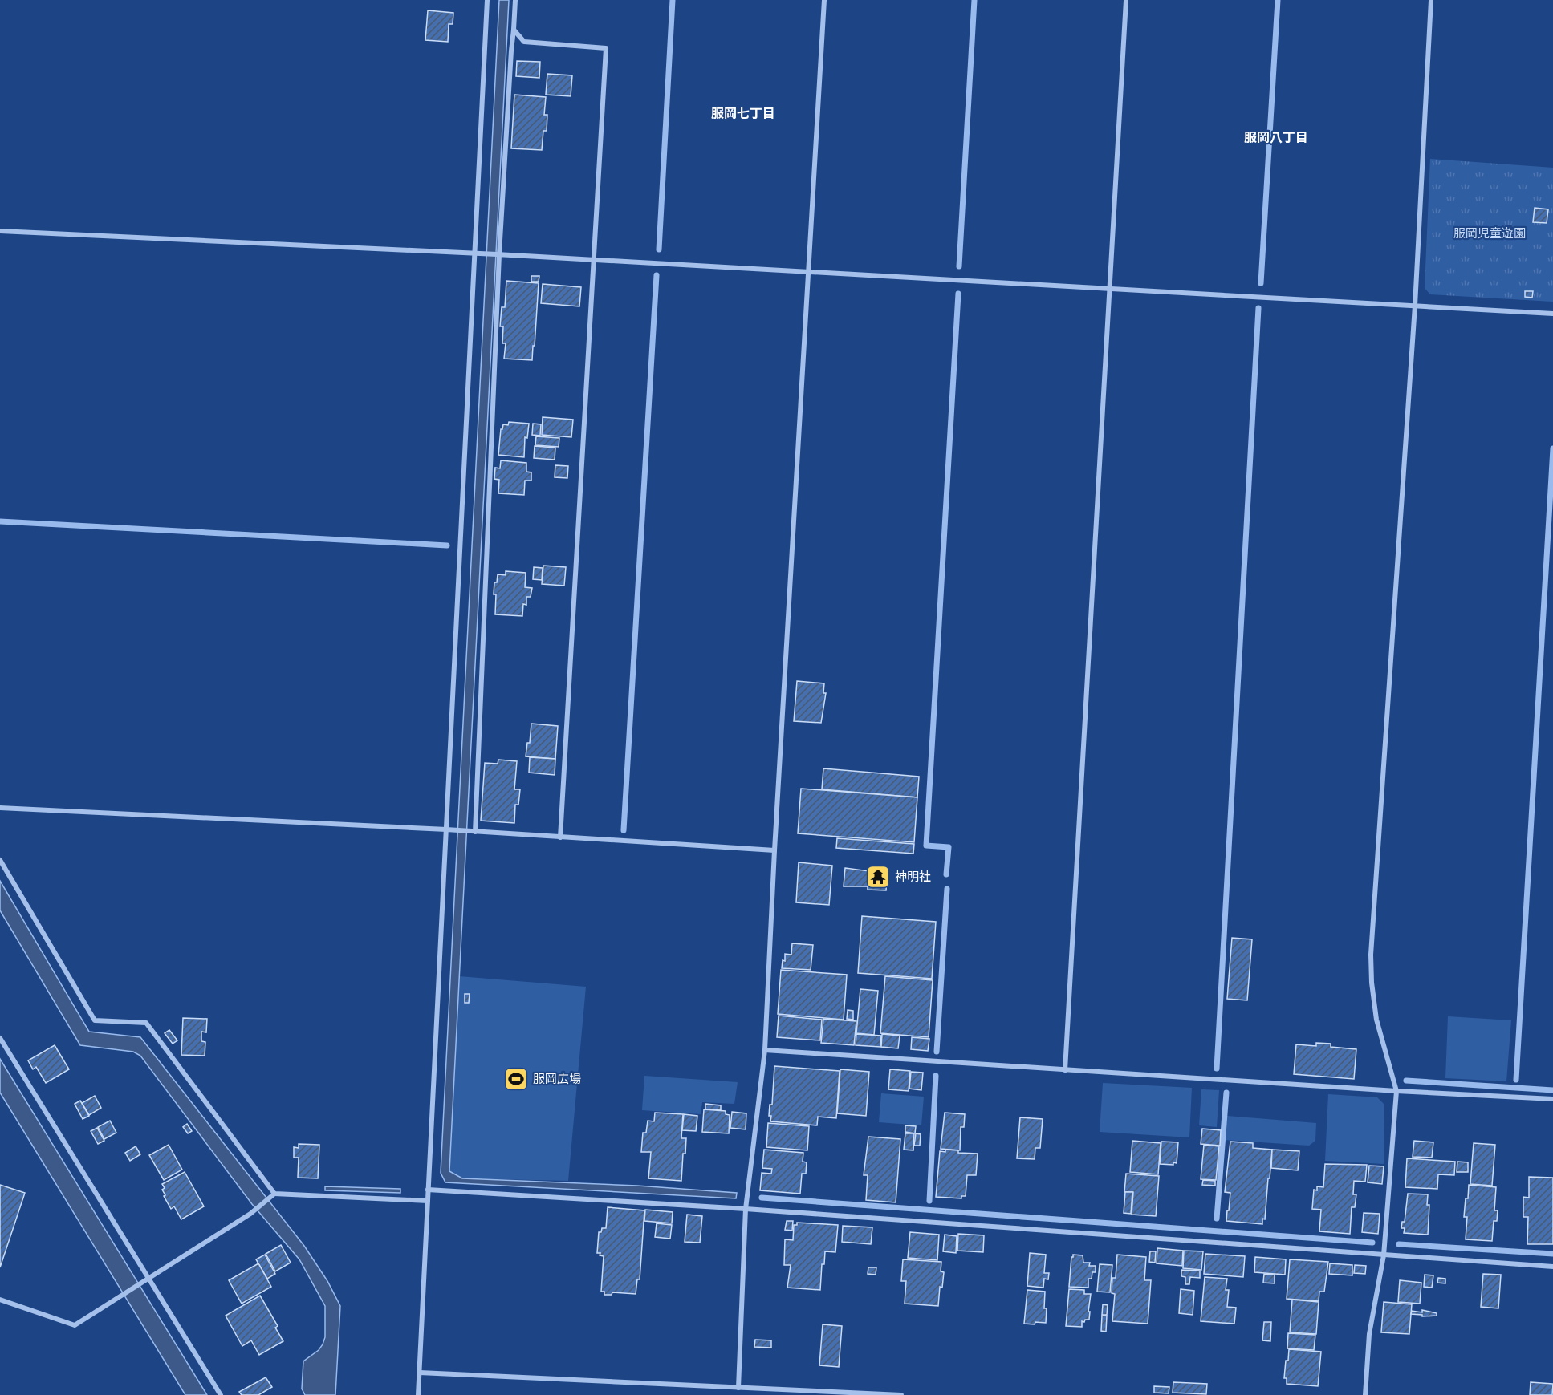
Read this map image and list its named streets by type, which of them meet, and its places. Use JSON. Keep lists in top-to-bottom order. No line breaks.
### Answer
{"districts":["服岡七丁目","服岡八丁目"],"parks":["服岡児童遊園"],"places":{"temple":["神明社"],"sports":["服岡広場"]}}
